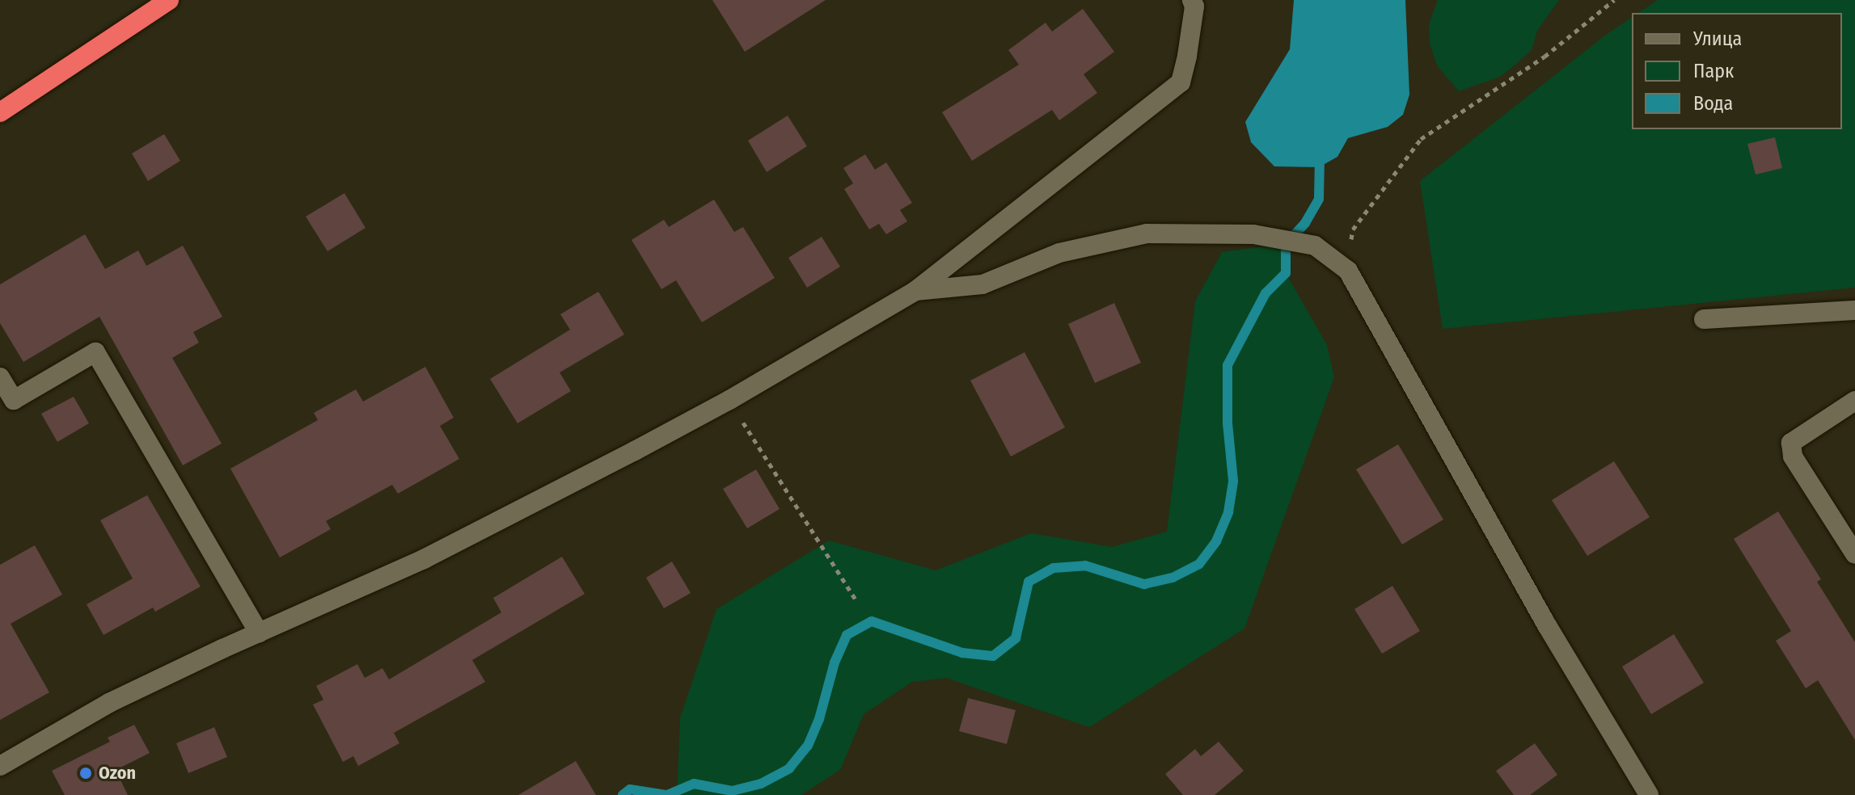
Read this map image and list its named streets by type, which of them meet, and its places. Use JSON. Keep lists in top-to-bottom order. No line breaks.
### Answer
{"places":["Ozon"],"legend":["Улица","Парк","Вода"]}
